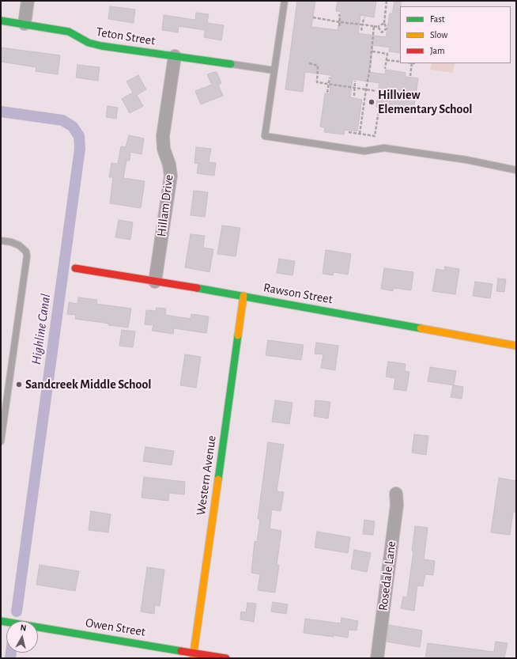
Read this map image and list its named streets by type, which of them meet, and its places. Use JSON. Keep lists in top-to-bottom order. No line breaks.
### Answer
{"streets":{"street":["Teton Street","Hillam Drive","Rawson Street","Western Avenue","Rosedale Lane","Owen Street"]},"crossings":[["Teton Street","Hillam Drive"],["Hillam Drive","Rawson Street"],["Rawson Street","Western Avenue"],["Western Avenue","Owen Street"]],"water":["Highline Canal"],"places":["Hillview Elementary School","Sandcreek Middle School"],"legend":["Fast","Slow","Jam"],"north":"top"}
